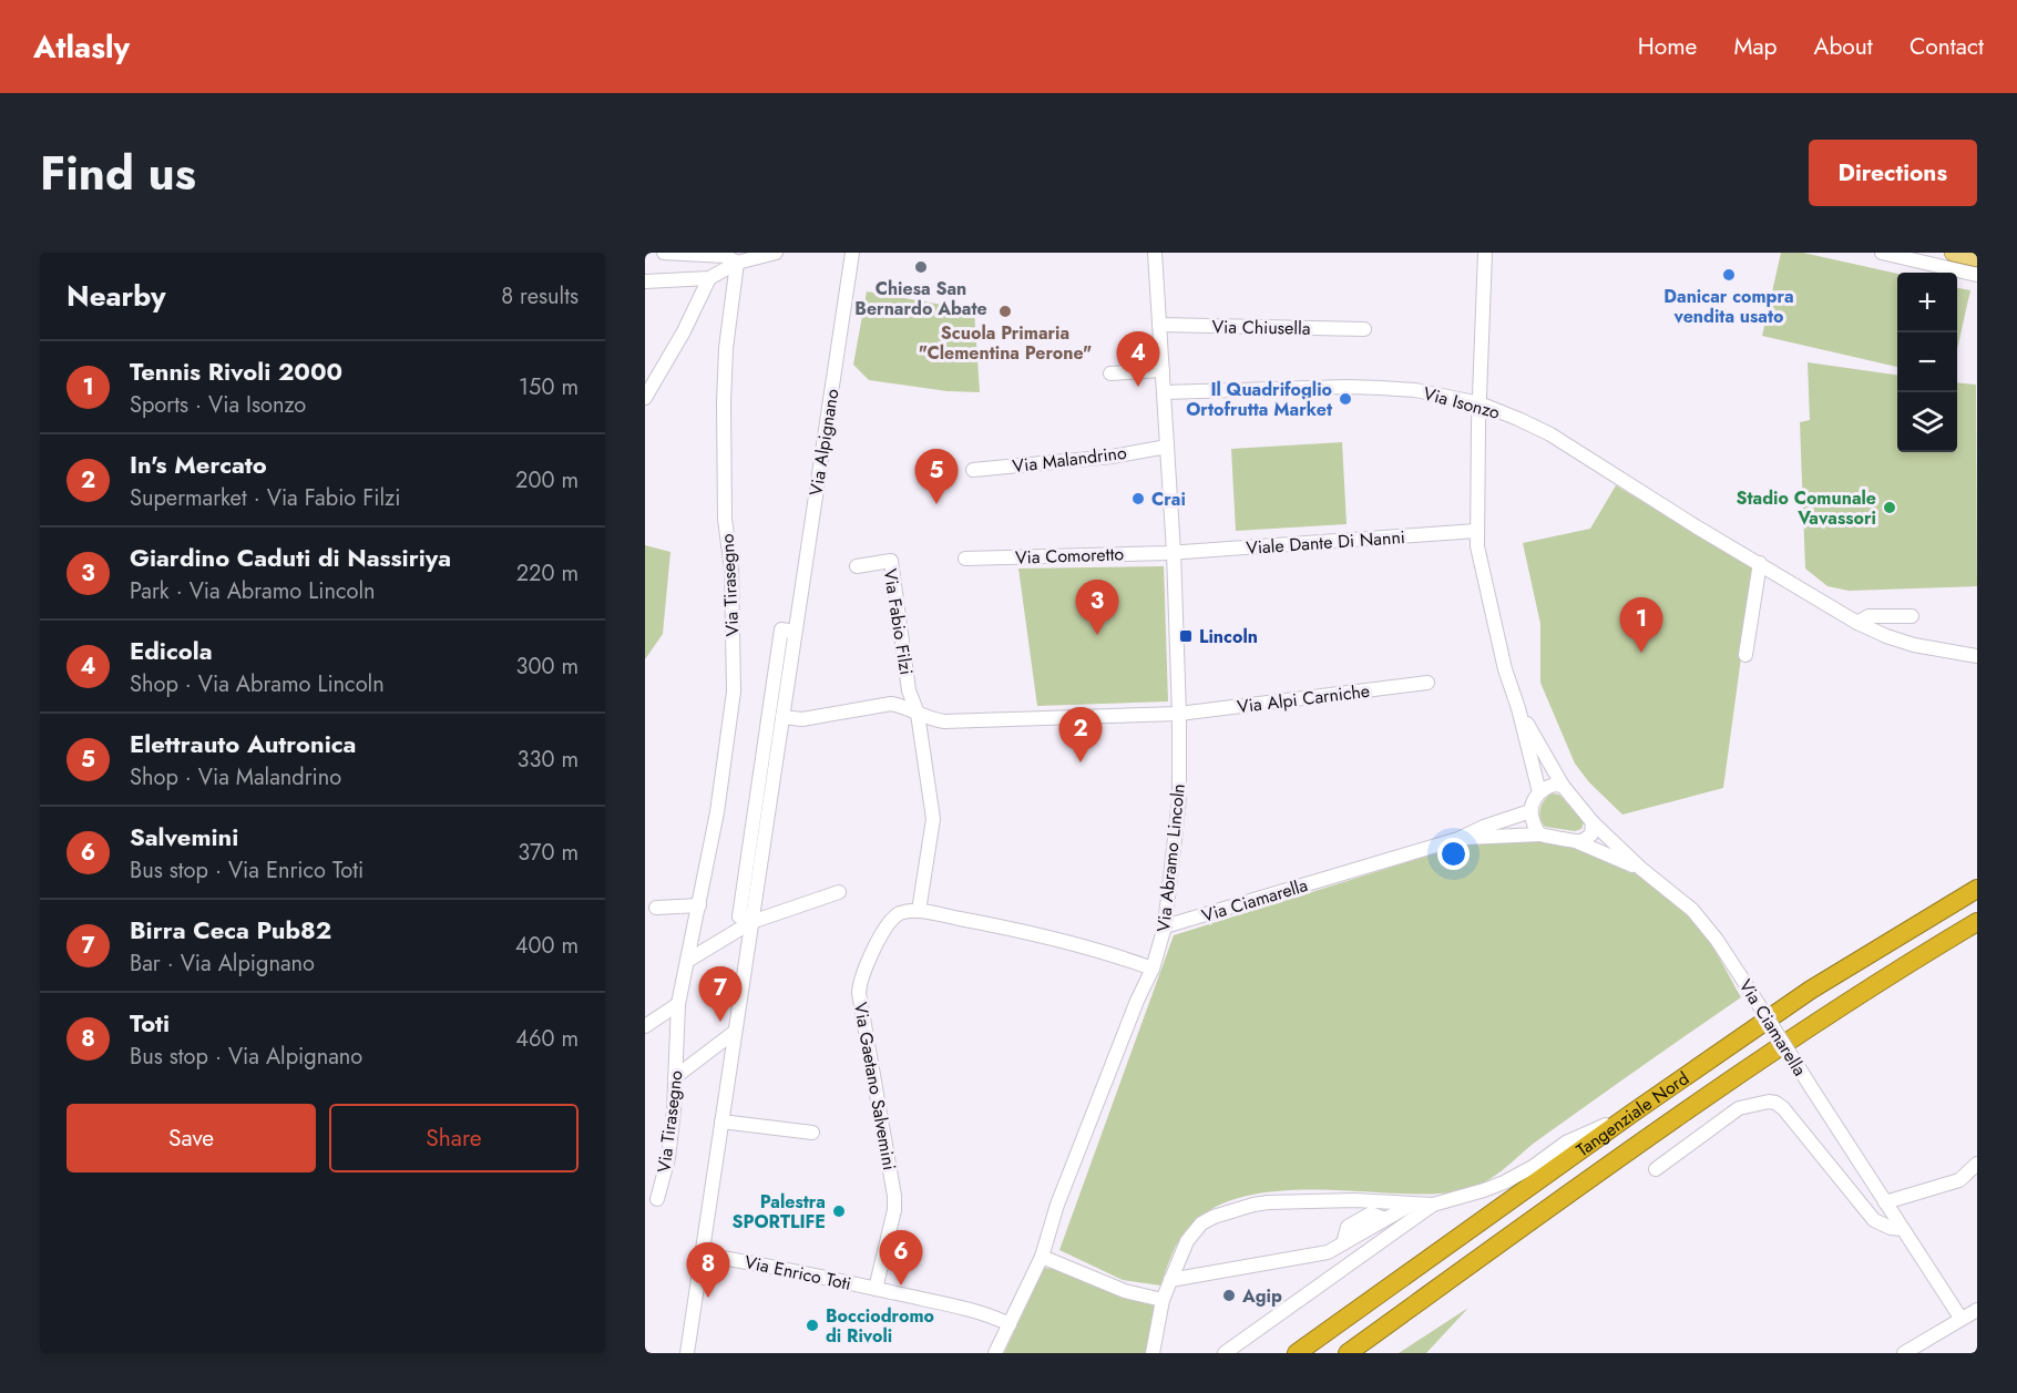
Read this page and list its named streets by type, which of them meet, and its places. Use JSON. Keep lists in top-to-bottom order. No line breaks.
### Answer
{"streets":{"highway":["Tangenziale Nord"],"street":["Via Chiusella","Via Isonzo","Via Alpignano","Via Malandrino","Viale Dante Di Nanni","Via Comoretto","Via Tirasegno","Via Fabio Filzi","Via Alpi Carniche","Via Abramo Lincoln","Via Ciamarella","Via Gaetano Salvemini","Via Enrico Toti"]},"crossings":[["Via Chiusella","Via Abramo Lincoln"],["Via Isonzo","Via Abramo Lincoln"],["Via Alpignano","Via Enrico Toti"],["Via Malandrino","Via Abramo Lincoln"],["Viale Dante Di Nanni","Via Comoretto"],["Viale Dante Di Nanni","Via Abramo Lincoln"],["Via Comoretto","Via Abramo Lincoln"],["Via Alpi Carniche","Via Abramo Lincoln"],["Via Abramo Lincoln","Via Ciamarella"],["Via Abramo Lincoln","Via Enrico Toti"],["Via Gaetano Salvemini","Via Enrico Toti"]],"places":{"other":["Chiesa San Bernardo Abate","Danicar compra vendita usato","Scuola Primaria \"Clementina Perone\"","Il Quadrifoglio Ortofrutta Market","Crai","Stadio Comunale Vavassori","Palestra SPORTLIFE","Agip","Bocciodromo di Rivoli"],"transit":["Lincoln"]},"page":{"header":"Atlasly","nav":["Home","Map","About","Contact"],"title":"Find us","buttons":["Directions",["Save","Share"]],"heading":["Nearby","8 results"],"map_buttons":["+","−"],"pins":["4","5","3","1","2","7","6","8"],"list":[{"mark":"1","name":"Tennis Rivoli 2000","note":"Sports · Via Isonzo","value":"150 m"},{"mark":"2","name":"In's Mercato","note":"Supermarket · Via Fabio Filzi","value":"200 m"},{"mark":"3","name":"Giardino Caduti di Nassiriya","note":"Park · Via Abramo Lincoln","value":"220 m"},{"mark":"4","name":"Edicola","note":"Shop · Via Abramo Lincoln","value":"300 m"},{"mark":"5","name":"Elettrauto Autronica","note":"Shop · Via Malandrino","value":"330 m"},{"mark":"6","name":"Salvemini","note":"Bus stop · Via Enrico Toti","value":"370 m"},{"mark":"7","name":"Birra Ceca Pub82","note":"Bar · Via Alpignano","value":"400 m"},{"mark":"8","name":"Toti","note":"Bus stop · Via Alpignano","value":"460 m"}]}}
